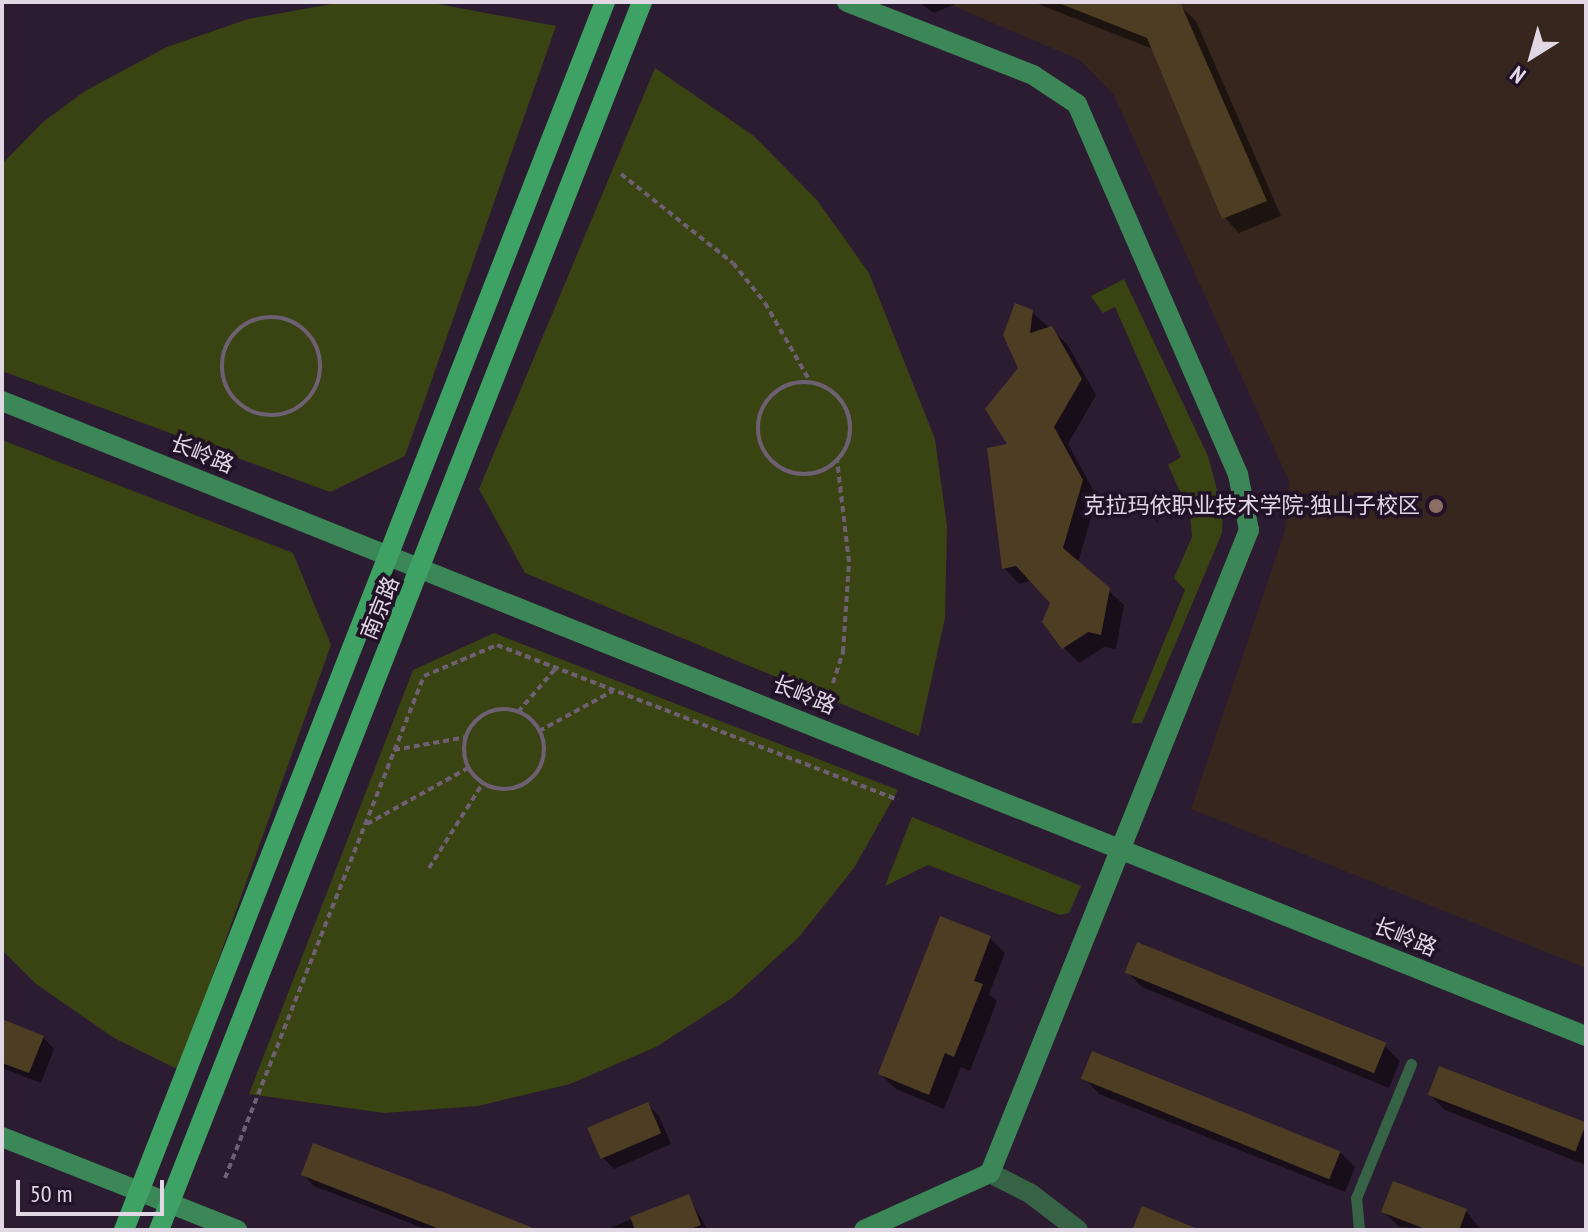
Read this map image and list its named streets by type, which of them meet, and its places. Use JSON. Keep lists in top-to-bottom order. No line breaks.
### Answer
{"streets":{"main road":["南京路"],"street":["长岭路"]},"crossings":[["长岭路","南京路"]],"places":["克拉玛依职业技术学院-独山子校区"],"scale_bar":"50 m","north":"bottom left"}
